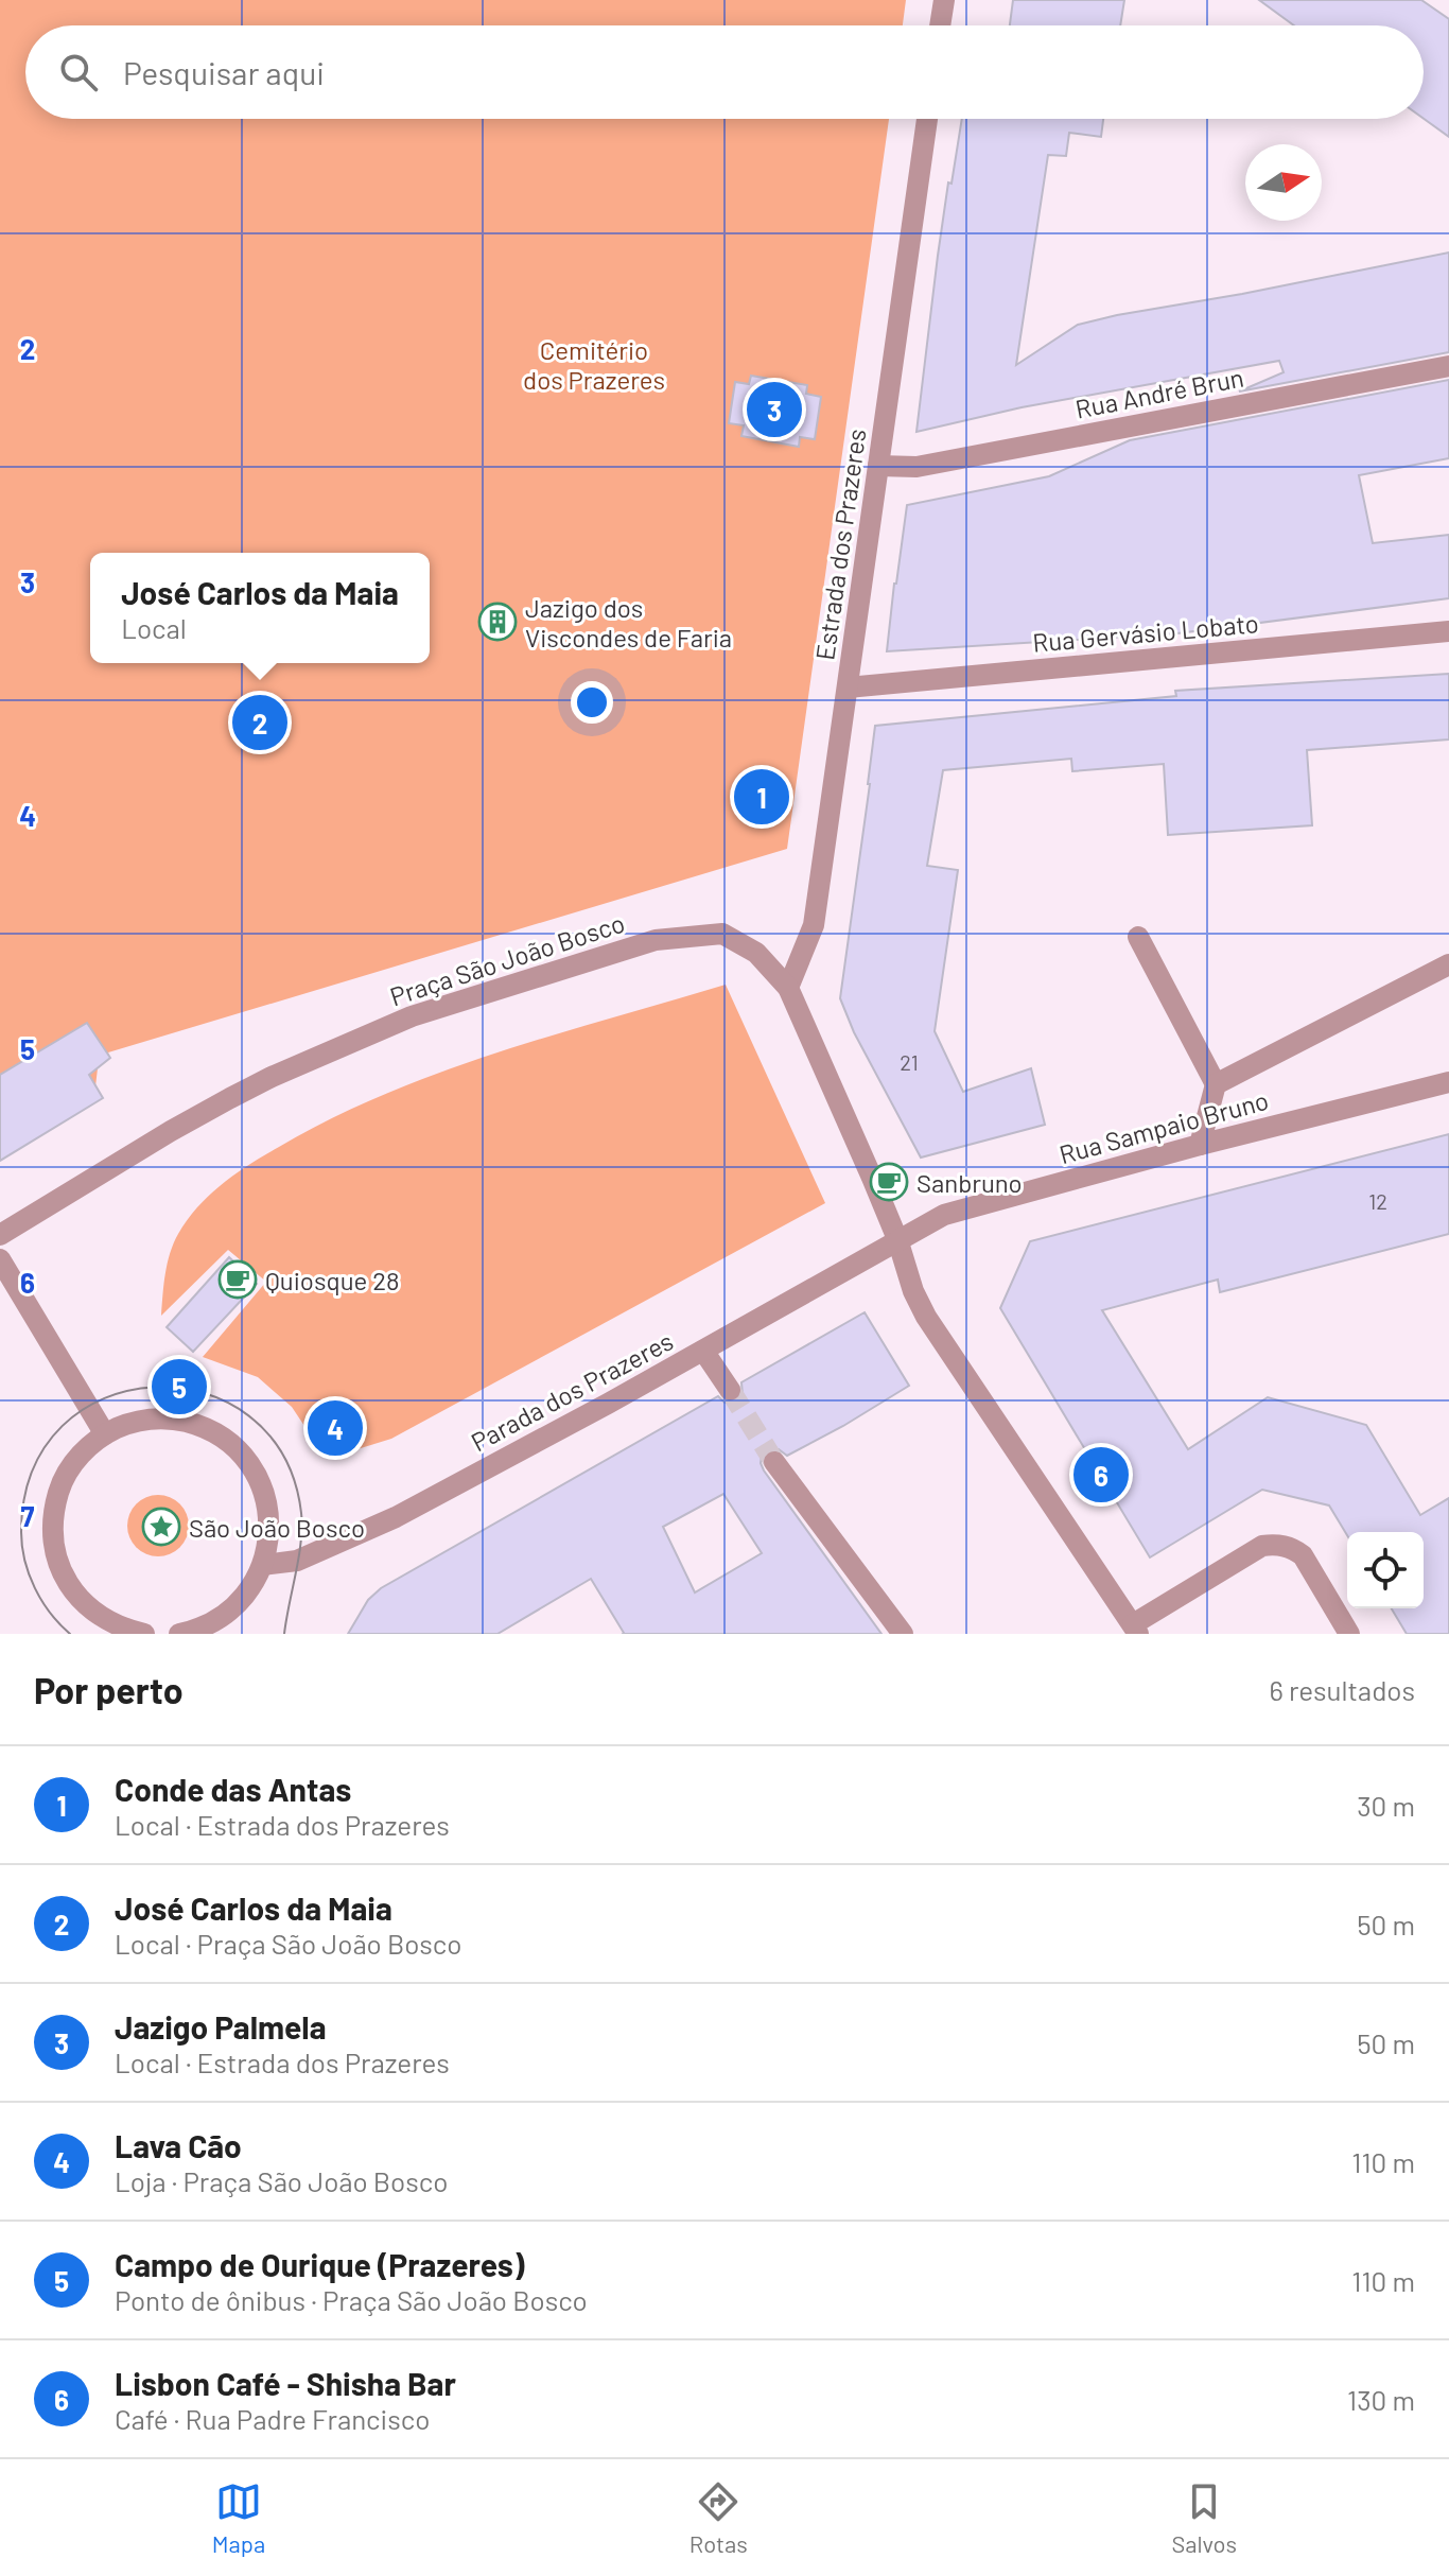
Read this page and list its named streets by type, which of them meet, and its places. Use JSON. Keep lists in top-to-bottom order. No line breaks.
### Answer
{"streets":{"street":["Rua André Brun","Estrada dos Prazeres","Rua Gervásio Lobato","Praça São João Bosco","Rua Sampaio Bruno","Parada dos Prazeres"]},"crossings":[["Rua André Brun","Estrada dos Prazeres"],["Estrada dos Prazeres","Rua Gervásio Lobato"],["Estrada dos Prazeres","Praça São João Bosco"],["Praça São João Bosco","Rua Sampaio Bruno"],["Praça São João Bosco","Parada dos Prazeres"],["Rua Sampaio Bruno","Parada dos Prazeres"]],"parks":["Cemitério dos Prazeres"],"places":{"building":["Jazigo dos Viscondes de Faria"],"cafe":["Sanbruno","Quiosque 28"],"place":["São João Bosco"]},"house_numbers":["21","12"],"north":"right","page":{"search":"Pesquisar aqui","pins":["3","2","1","5","4","6"],"popup":["José Carlos da Maia","Local"],"heading":["Por perto","6 resultados"],"list":[{"mark":"1","name":"Conde das Antas","note":"Local · Estrada dos Prazeres","value":"30 m"},{"mark":"2","name":"José Carlos da Maia","note":"Local · Praça São João Bosco","value":"50 m"},{"mark":"3","name":"Jazigo Palmela","note":"Local · Estrada dos Prazeres","value":"50 m"},{"mark":"4","name":"Lava Cão","note":"Loja · Praça São João Bosco","value":"110 m"},{"mark":"5","name":"Campo de Ourique (Prazeres)","note":"Ponto de ônibus · Praça São João Bosco","value":"110 m"},{"mark":"6","name":"Lisbon Café - Shisha Bar","note":"Café · Rua Padre Francisco","value":"130 m"}],"nav":["Mapa","Rotas","Salvos"]},"grid":{"rows":["2","3","4","5","6","7"]}}
